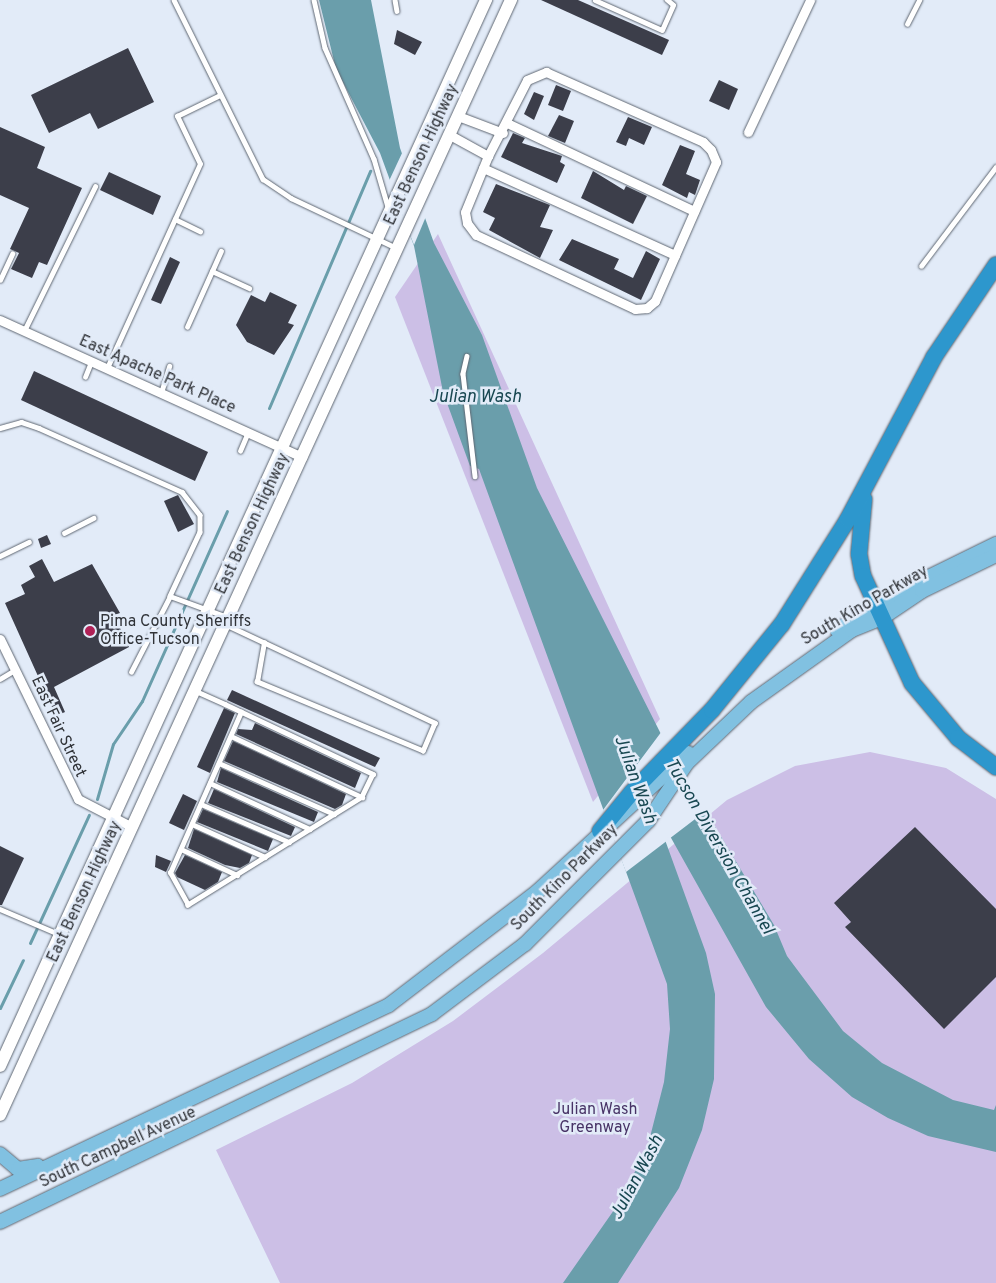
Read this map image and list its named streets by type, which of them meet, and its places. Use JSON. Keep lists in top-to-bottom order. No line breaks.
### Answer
{"streets":{"main road":["East Benson Highway","South Kino Parkway","South Campbell Avenue"],"street":["East Apache Park Place","East Fair Street"]},"crossings":[["East Benson Highway","East Apache Park Place"],["East Benson Highway","East Fair Street"],["South Kino Parkway","South Campbell Avenue"]],"water":["Julian Wash","Tucson Diversion Channel"],"parks":["Julian Wash Greenway"],"places":["Pima County Sheriffs Office-Tucson"]}
